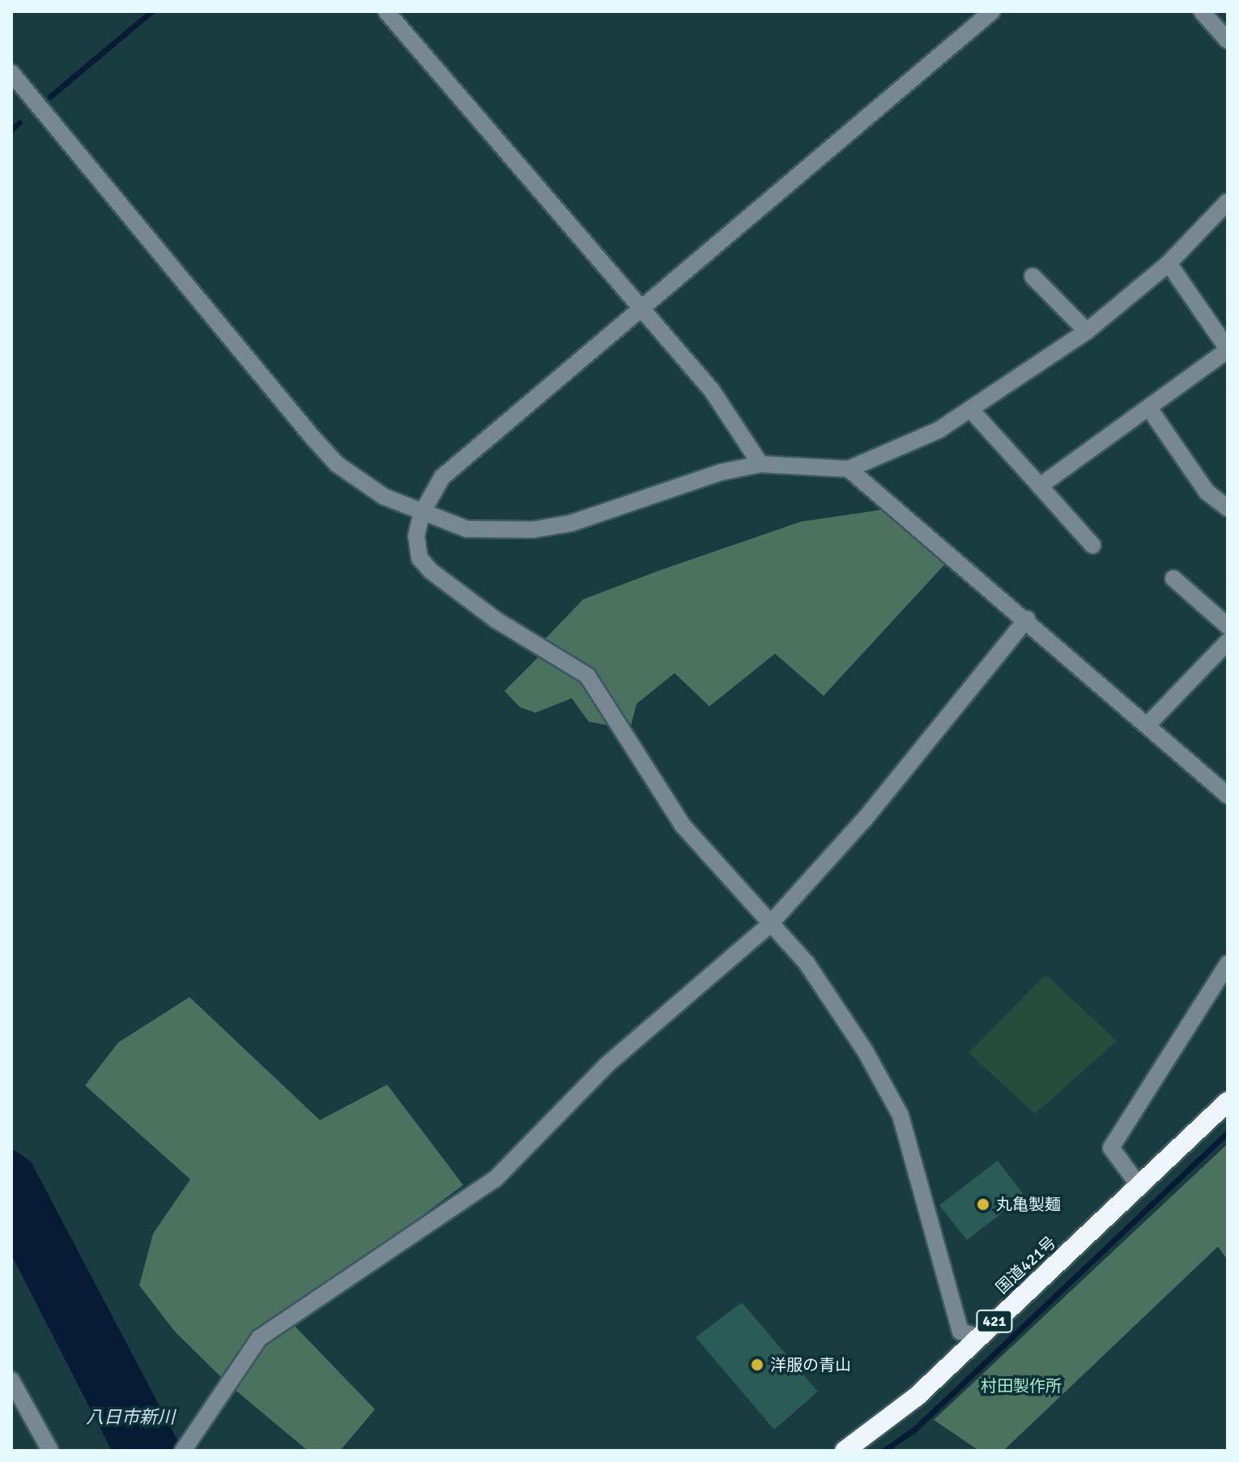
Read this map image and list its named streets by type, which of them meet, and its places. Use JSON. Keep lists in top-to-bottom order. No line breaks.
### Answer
{"streets":{"highway":["国道421号","421"]},"water":["八日市新川"],"parks":["村田製作所"],"places":["丸亀製麺","洋服の青山"]}
